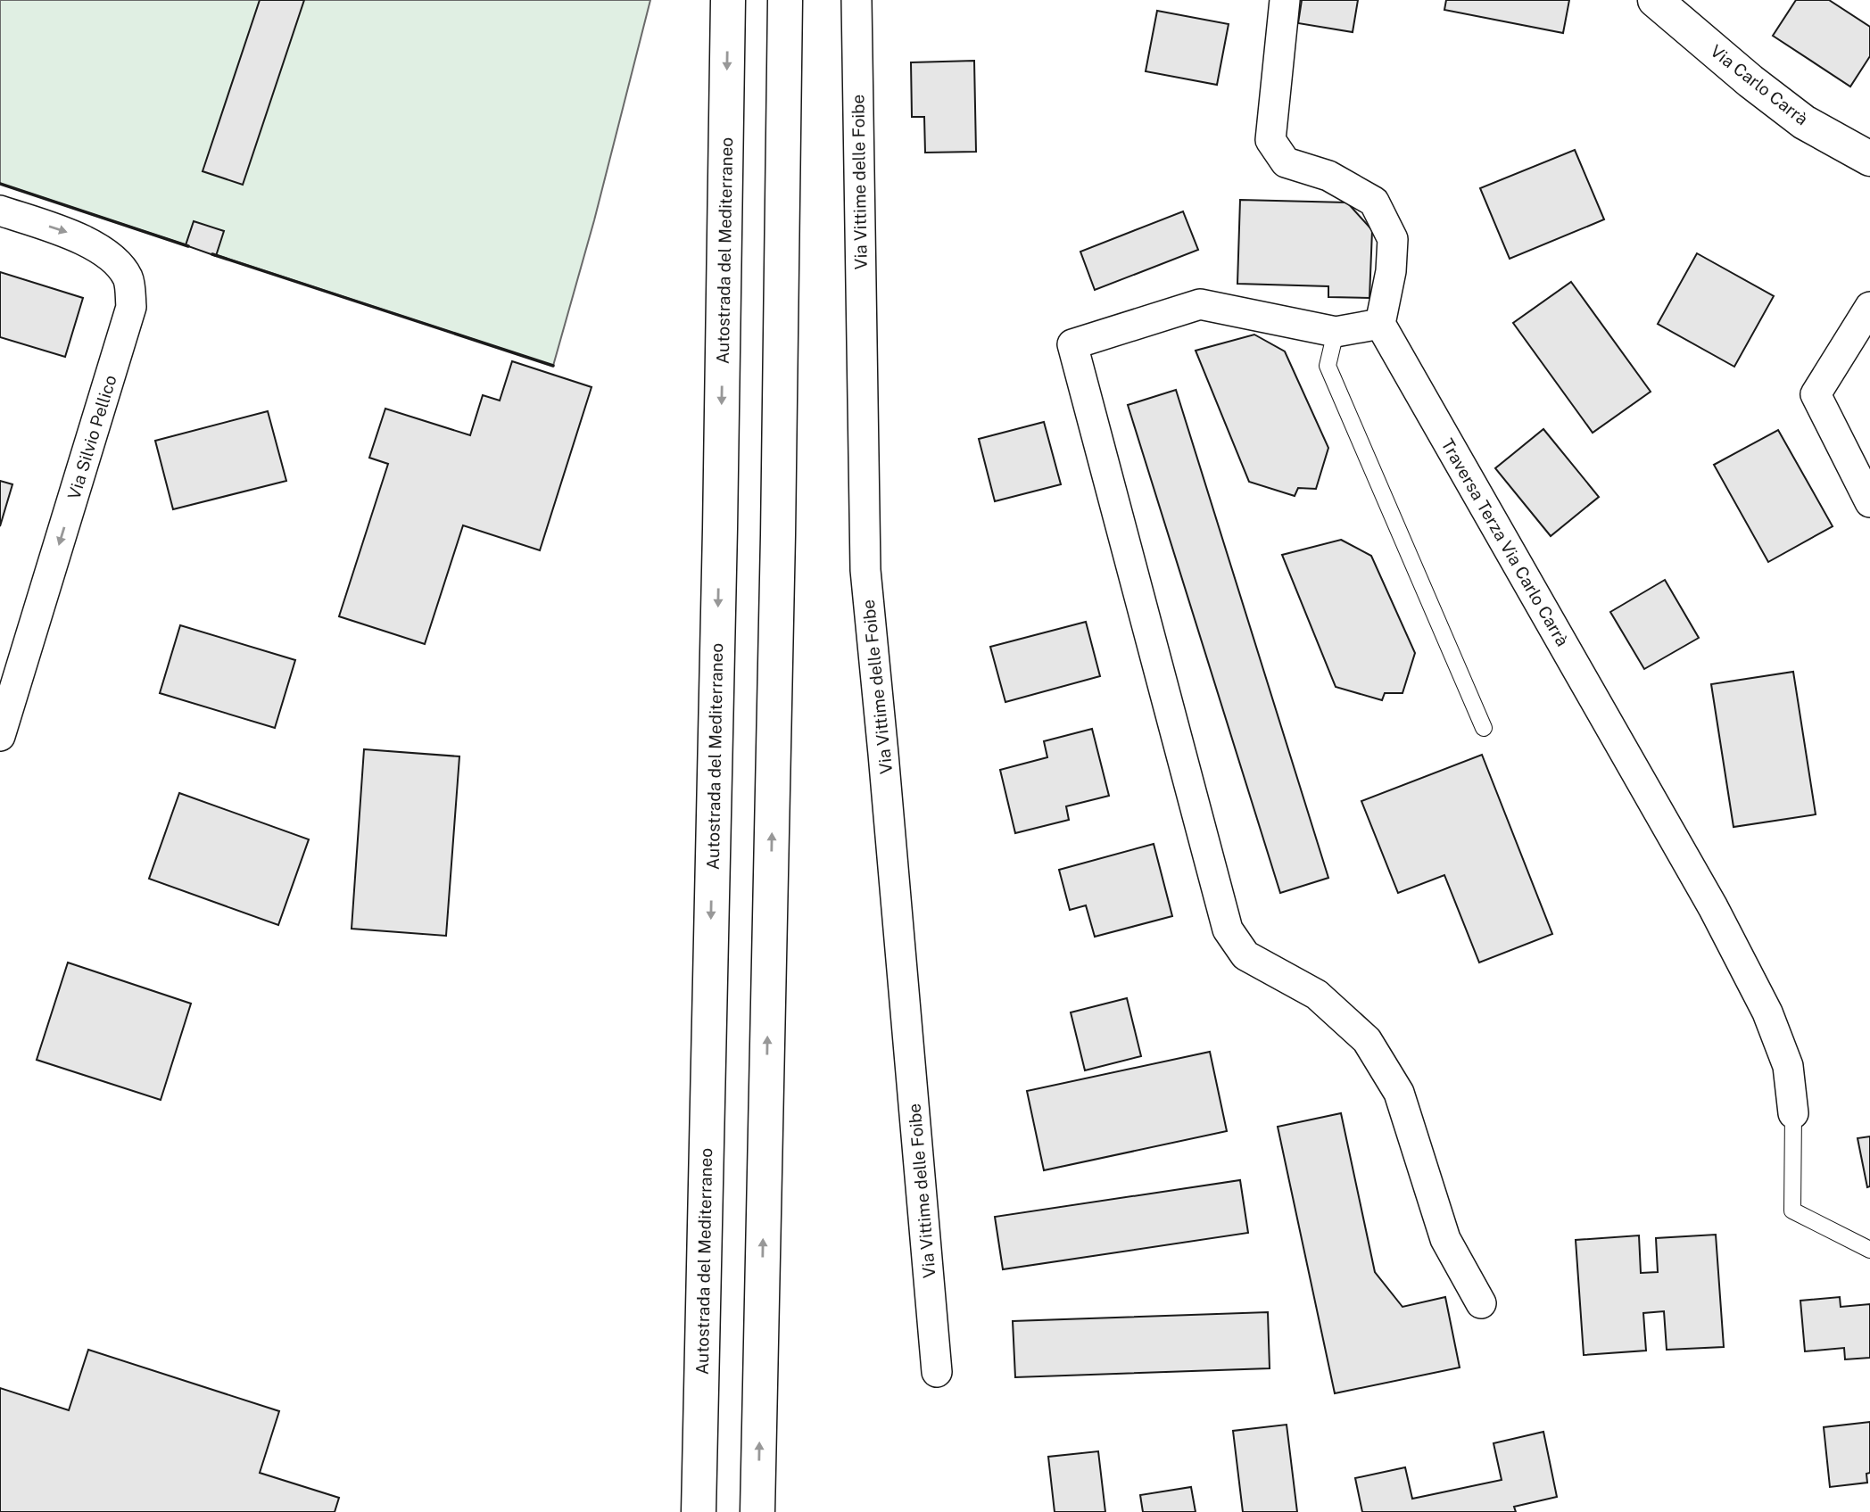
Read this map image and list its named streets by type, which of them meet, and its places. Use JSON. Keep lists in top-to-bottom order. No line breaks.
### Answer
{"streets":{"main road":["Via Carlo Carrà","Autostrada del Mediterraneo"],"street":["Via Vittime delle Foibe","Via Silvio Pellico","Traversa Terza Via Carlo Carrà"]},"one_way":["Via Silvio Pellico"]}
